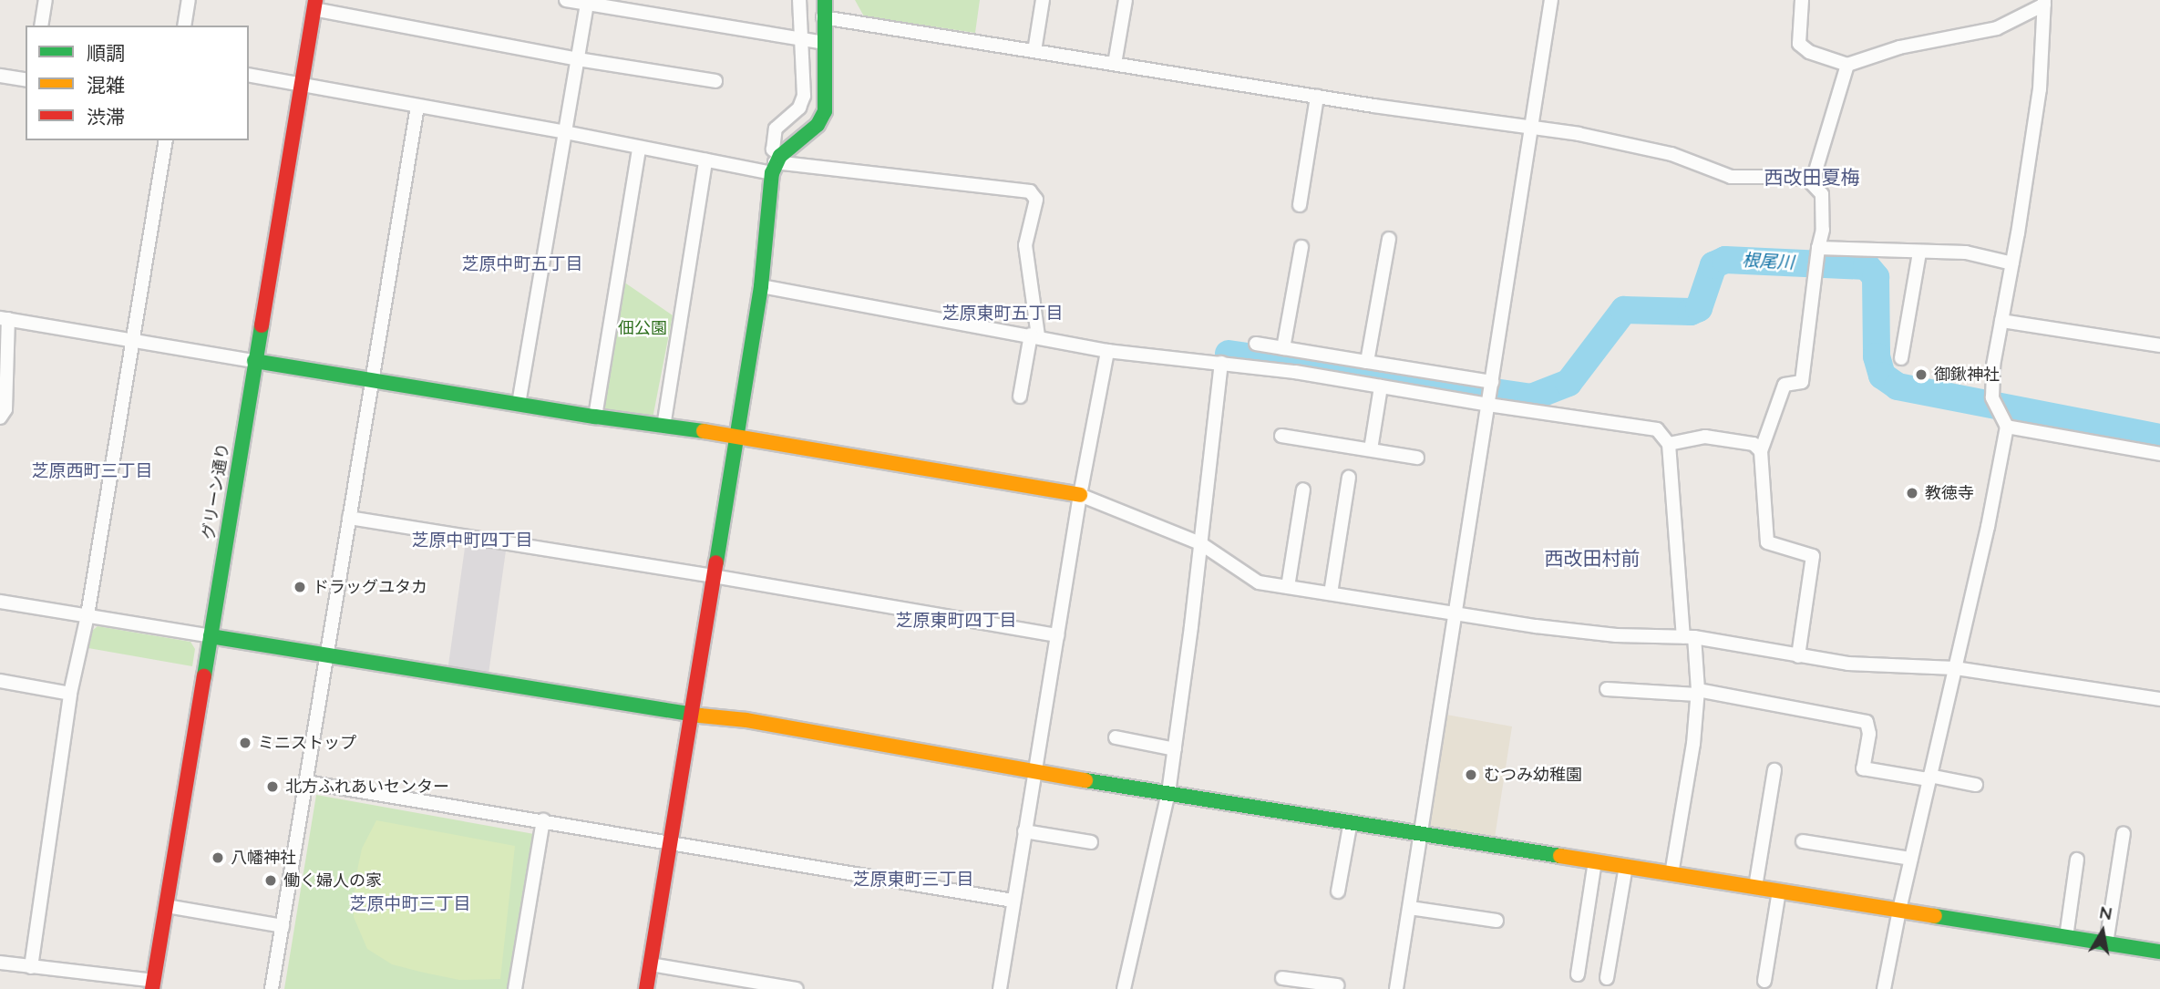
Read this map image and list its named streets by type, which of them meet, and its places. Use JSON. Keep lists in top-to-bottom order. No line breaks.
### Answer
{"streets":{"street":["グリーン通り"]},"districts":["西改田夏梅","芝原中町五丁目","芝原東町五丁目","芝原西町三丁目","芝原中町四丁目","西改田村前","芝原東町四丁目","芝原東町三丁目","芝原中町三丁目"],"water":["根尾川"],"parks":["佃公園"],"places":["御鍬神社","教徳寺","ドラッグユタカ","ミニストップ","むつみ幼稚園","北方ふれあいセンター","八幡神社","働く婦人の家"],"legend":["順調","混雑","渋滞"],"north":"top"}
